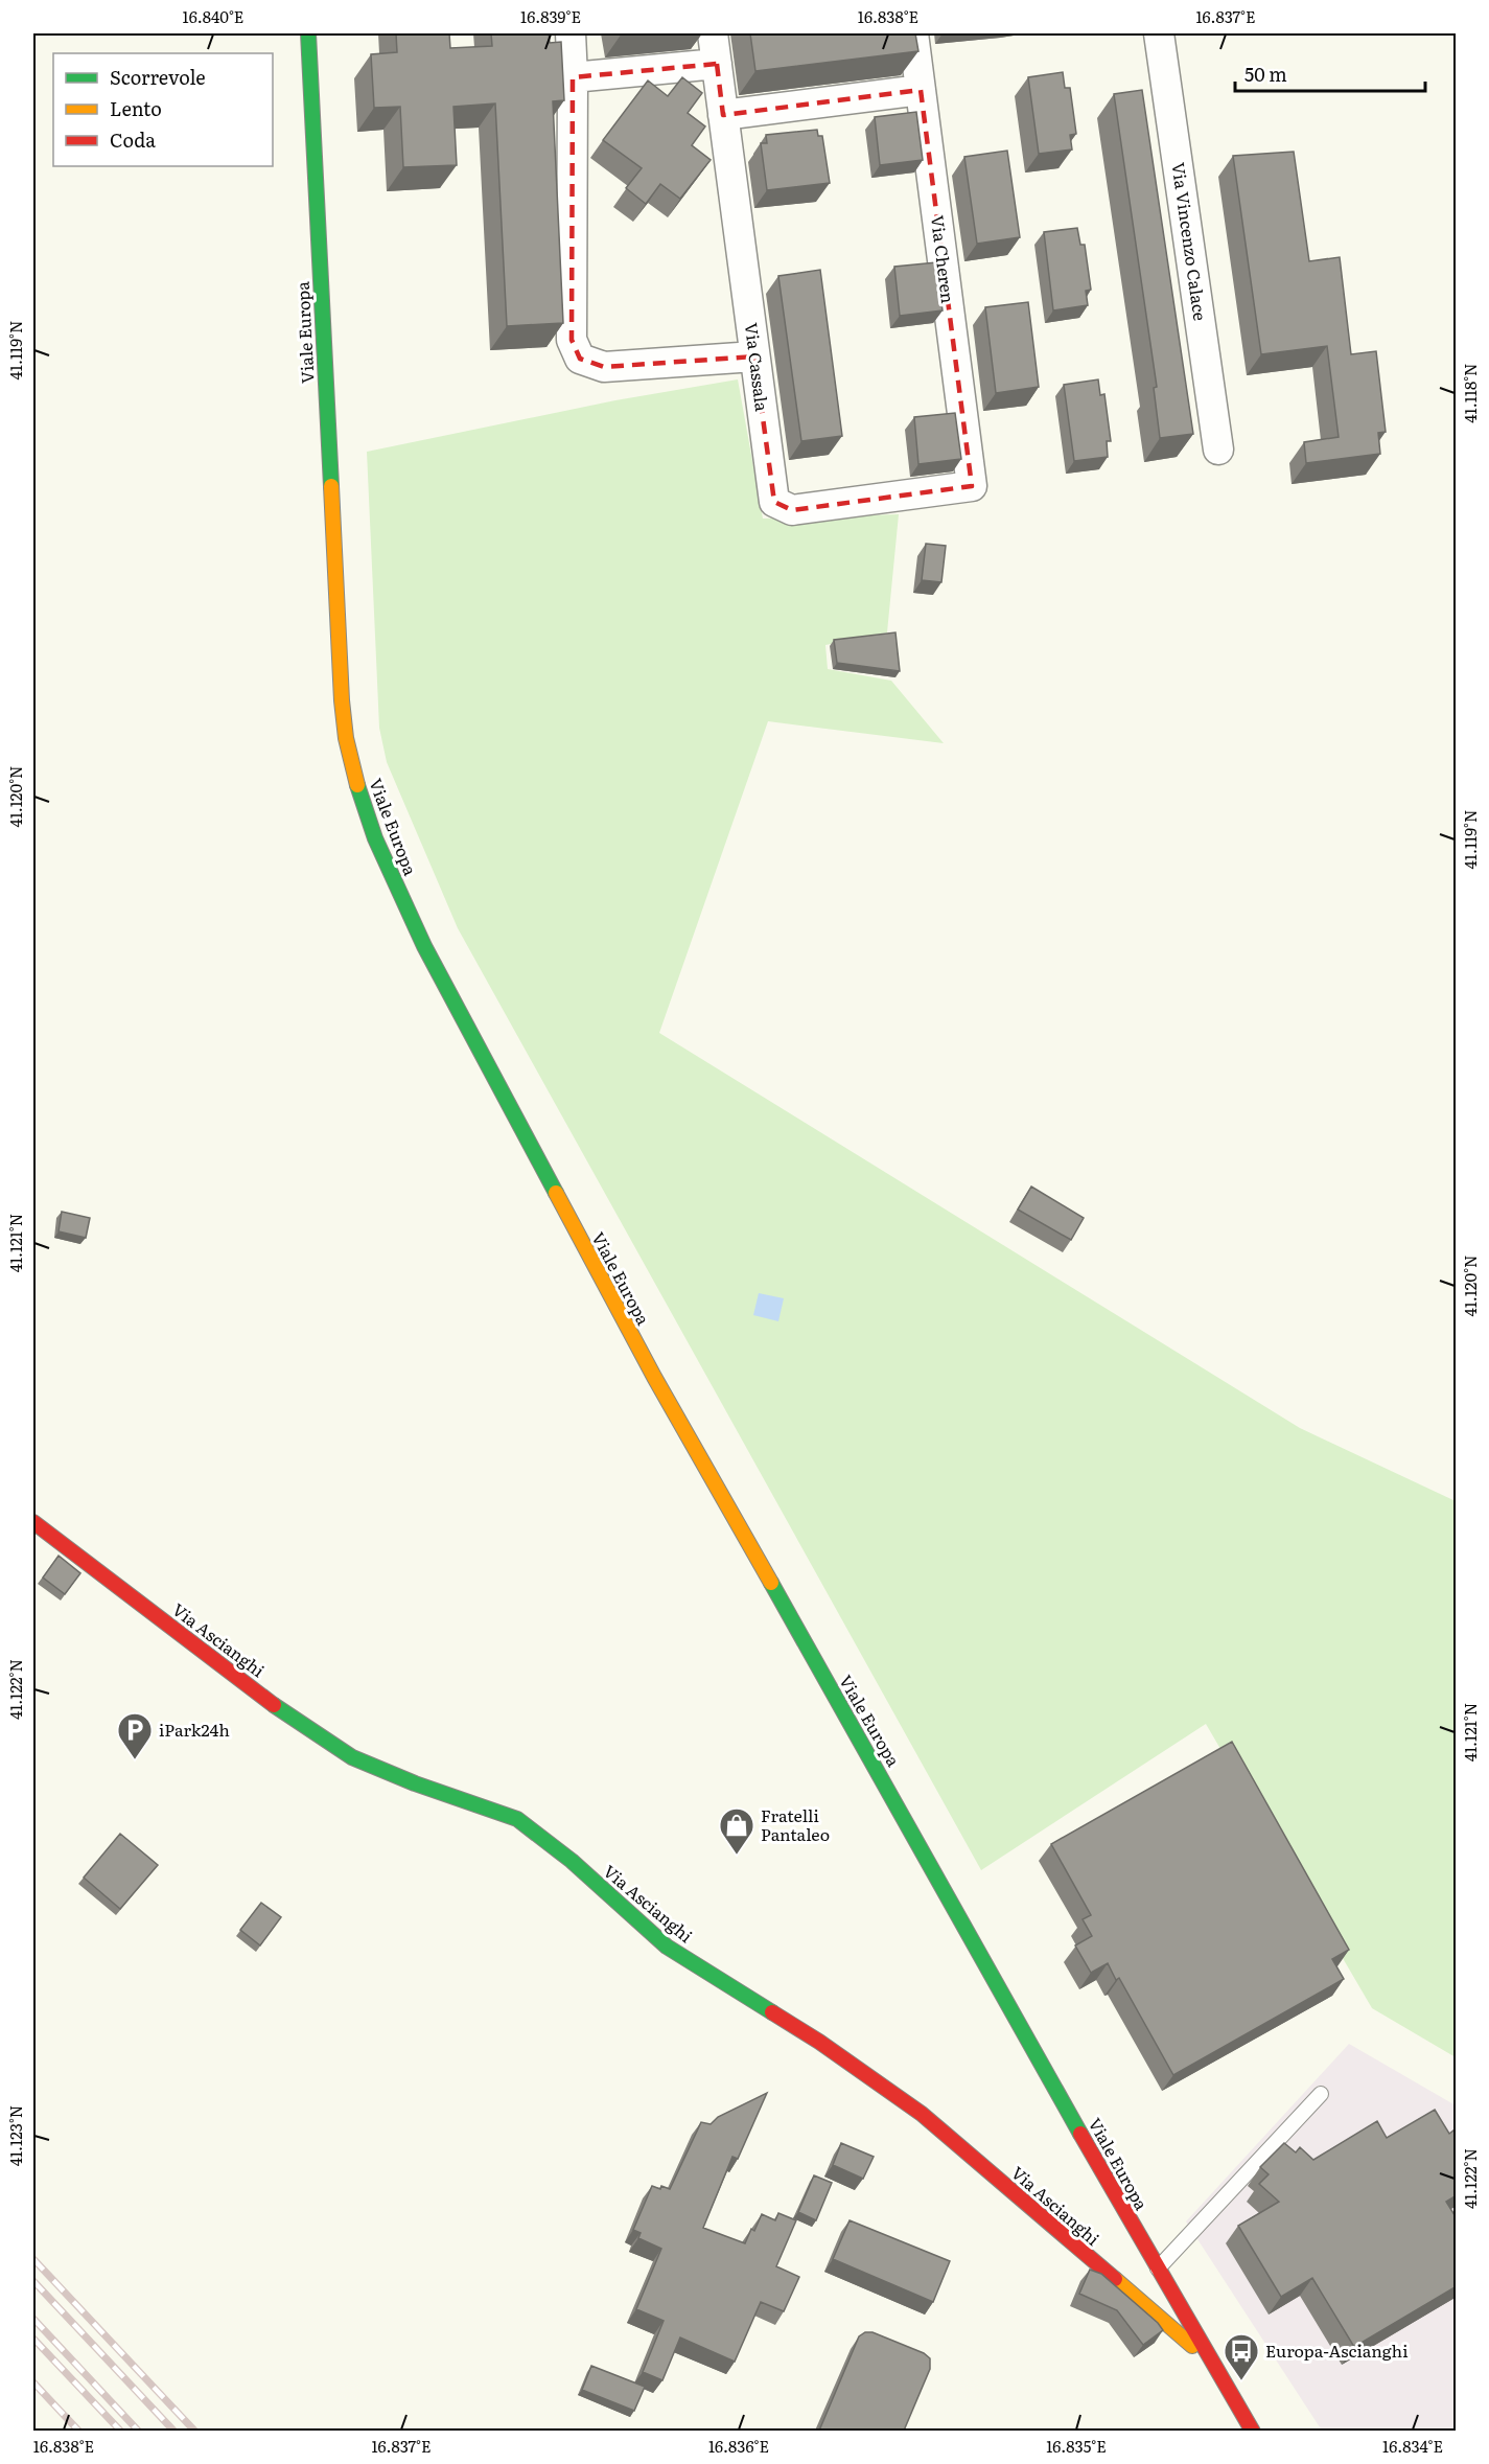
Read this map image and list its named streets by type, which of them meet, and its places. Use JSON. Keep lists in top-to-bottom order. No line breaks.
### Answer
{"streets":{"main road":["Viale Europa","Via Ascianghi"],"street":["Via Vincenzo Calace","Via Cheren","Via Cassala"]},"crossings":[["Via Cheren","Via Cassala"],["Viale Europa","Via Ascianghi"]],"places":{"parking":["iPark24h"],"shop":["Fratelli Pantaleo"],"bus stop":["Europa-Ascianghi"]},"legend":["Scorrevole","Lento","Coda"],"scale_bar":"50 m","coordinates":["16.840°E","16.839°E","16.838°E","16.837°E","41.119°N","41.118°N","41.120°N","41.121°N","41.122°N","41.123°N","16.836°E","16.835°E","16.834°E"]}
